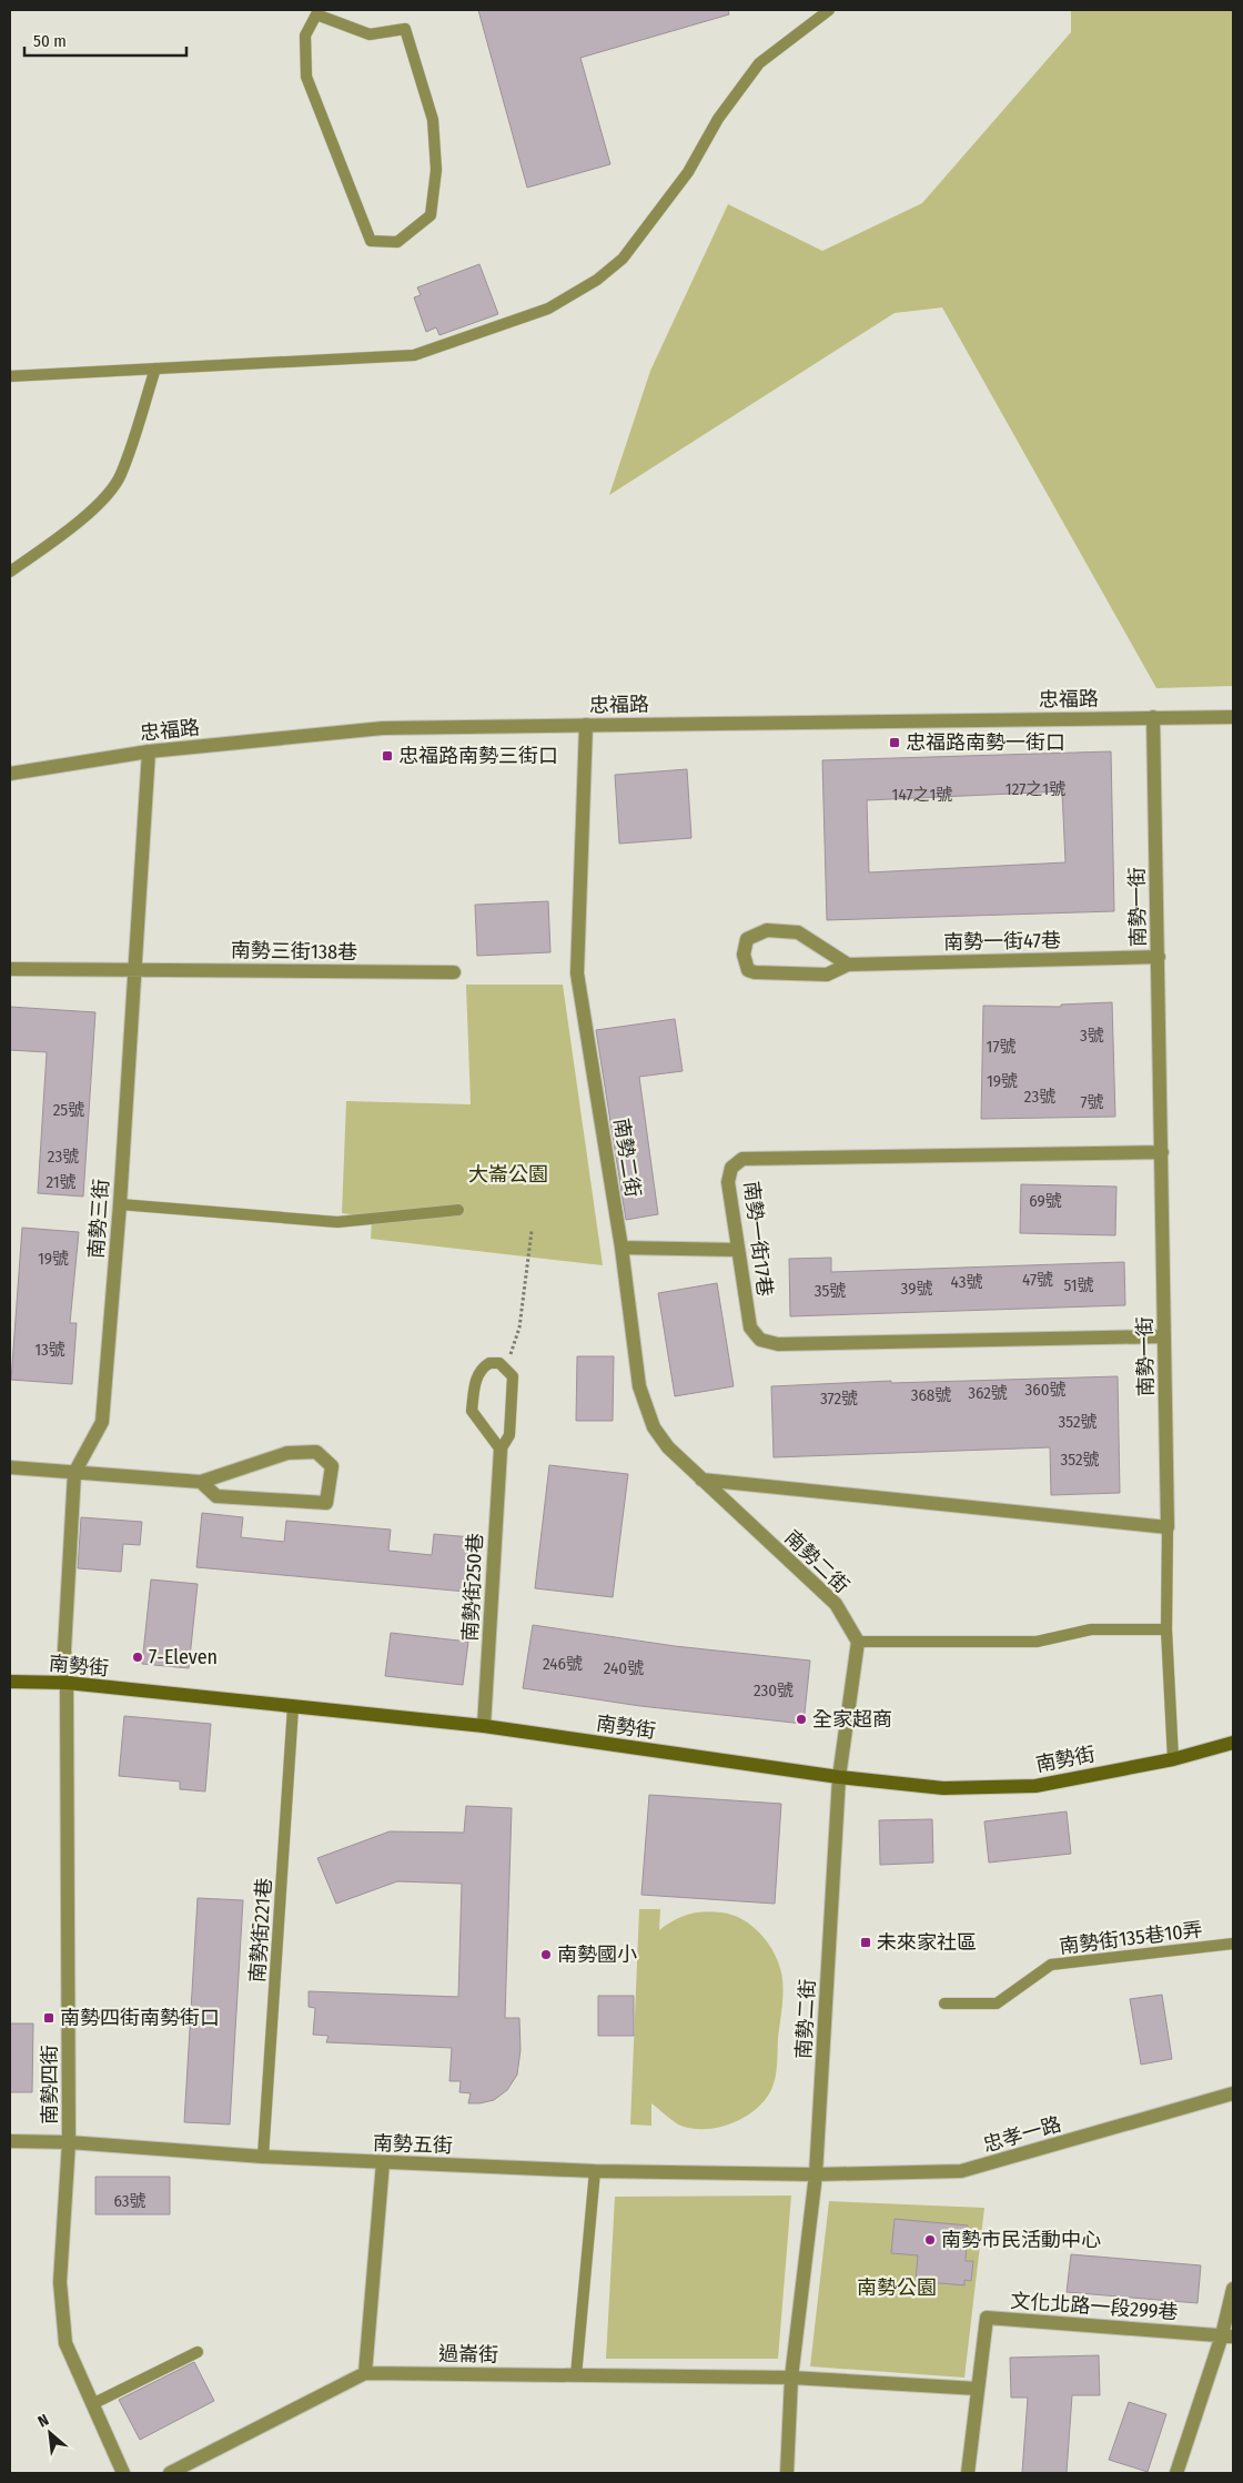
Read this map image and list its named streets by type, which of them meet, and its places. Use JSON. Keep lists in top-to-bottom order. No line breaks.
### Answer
{"streets":{"main road":["南勢街"],"street":["忠福路","南勢一街","南勢一街47巷","南勢三街138巷","南勢二街","南勢三街","南勢一街17巷","南勢街250巷","南勢四街","忠孝一路","南勢五街","文化北路一段299巷","過崙街"],"lane":["南勢街221巷","南勢街135巷10弄"]},"crossings":[["忠福路","南勢一街"],["忠福路","南勢二街"],["忠福路","南勢三街"],["南勢一街","南勢一街47巷"],["南勢一街","南勢一街17巷"],["南勢三街138巷","南勢三街"],["南勢二街","南勢街"],["南勢二街","忠孝一路"],["南勢二街","南勢五街"],["南勢二街","過崙街"],["南勢三街","南勢街"],["南勢三街","南勢四街"],["南勢街250巷","南勢街"],["南勢街","南勢街221巷"],["南勢街","南勢四街"],["南勢街221巷","南勢五街"],["南勢四街","南勢五街"],["忠孝一路","南勢五街"],["文化北路一段299巷","過崙街"]],"parks":["大崙公園","南勢公園"],"places":{"transit":["忠福路南勢一街口","忠福路南勢三街口","未來家社區","南勢四街南勢街口"],"other":["7-Eleven","全家超商","南勢國小","南勢市民活動中心"]},"house_numbers":["127之1號","147之1號","3號","17號","19號","23號","7號","25號","23號","21號","69號","19號","47號","43號","51號","39號","35號","13號","360號","362號","368號","372號","352號","352號","246號","240號","230號","63號"],"scale_bar":"50 m","north":"top left"}
